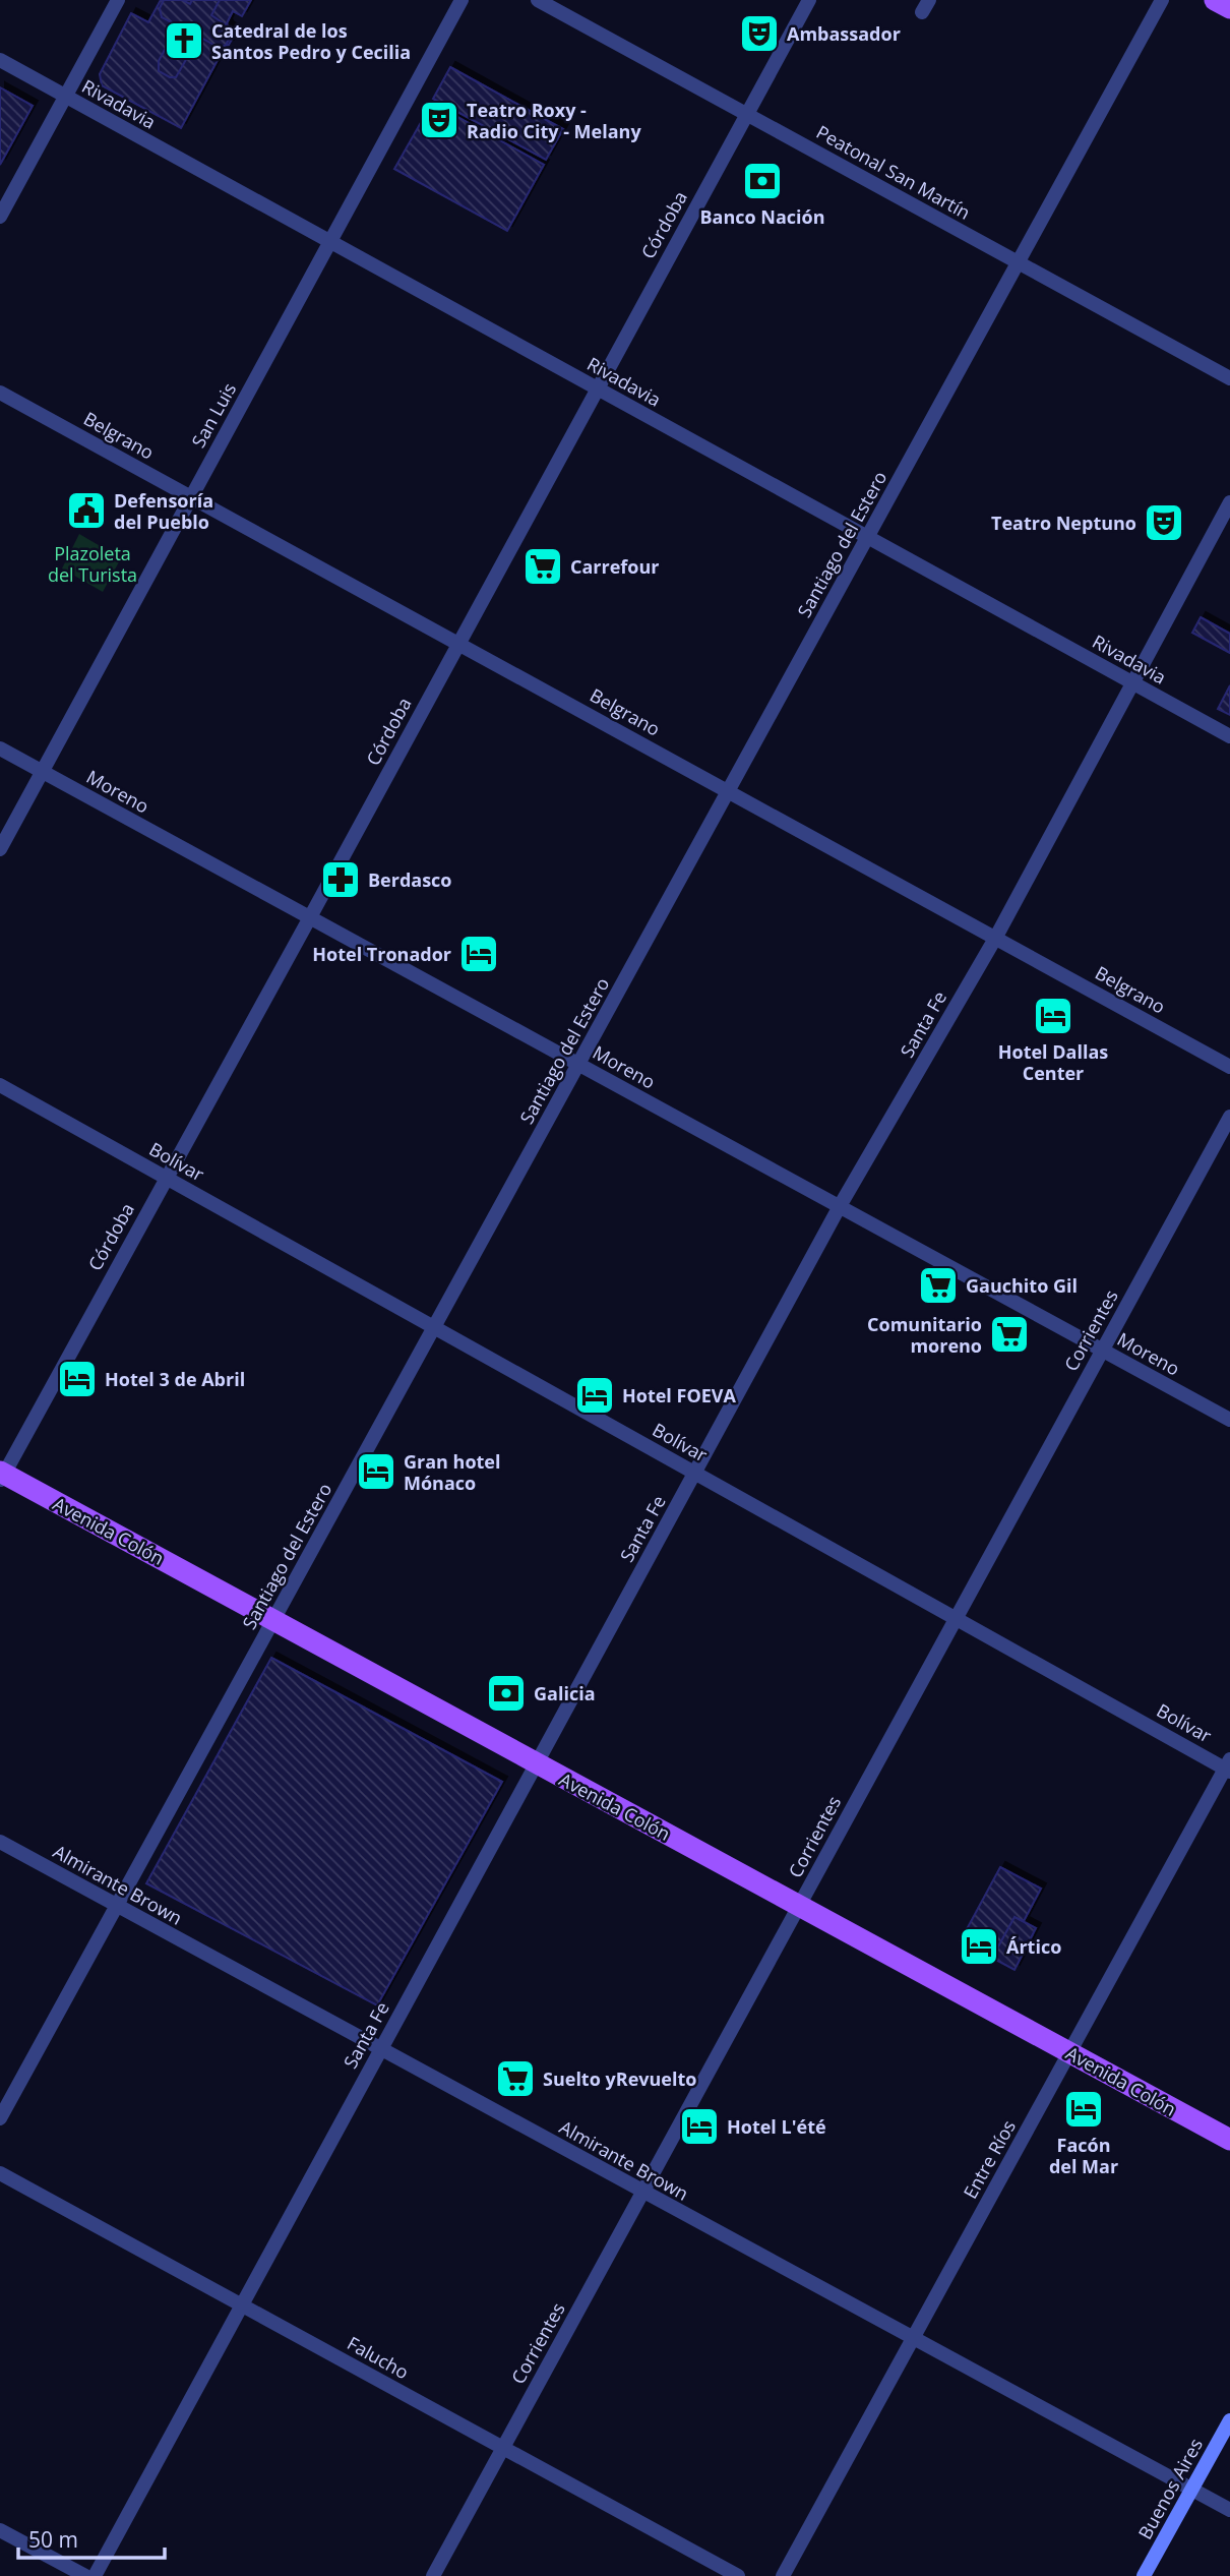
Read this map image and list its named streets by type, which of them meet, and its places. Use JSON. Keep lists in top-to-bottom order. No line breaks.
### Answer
{"streets":{"main road":["Avenida Colón"],"street":["Rivadavia","Peatonal San Martín","Córdoba","San Luis","Belgrano","Santiago del Estero","Moreno","Santa Fe","Bolívar","Corrientes","Almirante Brown","Entre Ríos","Falucho","Buenos Aires"]},"crossings":[["Rivadavia","Córdoba"],["Rivadavia","San Luis"],["Rivadavia","Santiago del Estero"],["Rivadavia","Santa Fe"],["Peatonal San Martín","Córdoba"],["Peatonal San Martín","Santiago del Estero"],["Córdoba","Belgrano"],["Córdoba","Moreno"],["Córdoba","Bolívar"],["Córdoba","Avenida Colón"],["San Luis","Belgrano"],["San Luis","Moreno"],["Belgrano","Santiago del Estero"],["Belgrano","Santa Fe"],["Santiago del Estero","Moreno"],["Santiago del Estero","Bolívar"],["Santiago del Estero","Avenida Colón"],["Santiago del Estero","Almirante Brown"],["Moreno","Santa Fe"],["Moreno","Corrientes"],["Santa Fe","Bolívar"],["Santa Fe","Avenida Colón"],["Santa Fe","Almirante Brown"],["Santa Fe","Falucho"],["Bolívar","Corrientes"],["Bolívar","Entre Ríos"],["Corrientes","Avenida Colón"],["Corrientes","Almirante Brown"],["Corrientes","Falucho"],["Avenida Colón","Entre Ríos"],["Almirante Brown","Entre Ríos"],["Almirante Brown","Buenos Aires"]],"parks":["Plazoleta del Turista"],"places":{"theatre":["Ambassador","Teatro Roxy - Radio City - Melany","Teatro Neptuno"],"church":["Catedral de los Santos Pedro y Cecilia"],"bank":["Banco Nación","Galicia"],"public building":["Defensoría del Pueblo"],"supermarket":["Carrefour","Gauchito Gil","Comunitario moreno","Suelto yRevuelto"],"pharmacy":["Berdasco"],"hotel":["Hotel Tronador","Hotel Dallas Center","Hotel 3 de Abril","Hotel FOEVA","Gran hotel Mónaco","Ártico","Facón del Mar","Hotel L'été"]},"scale_bar":"50 m"}
